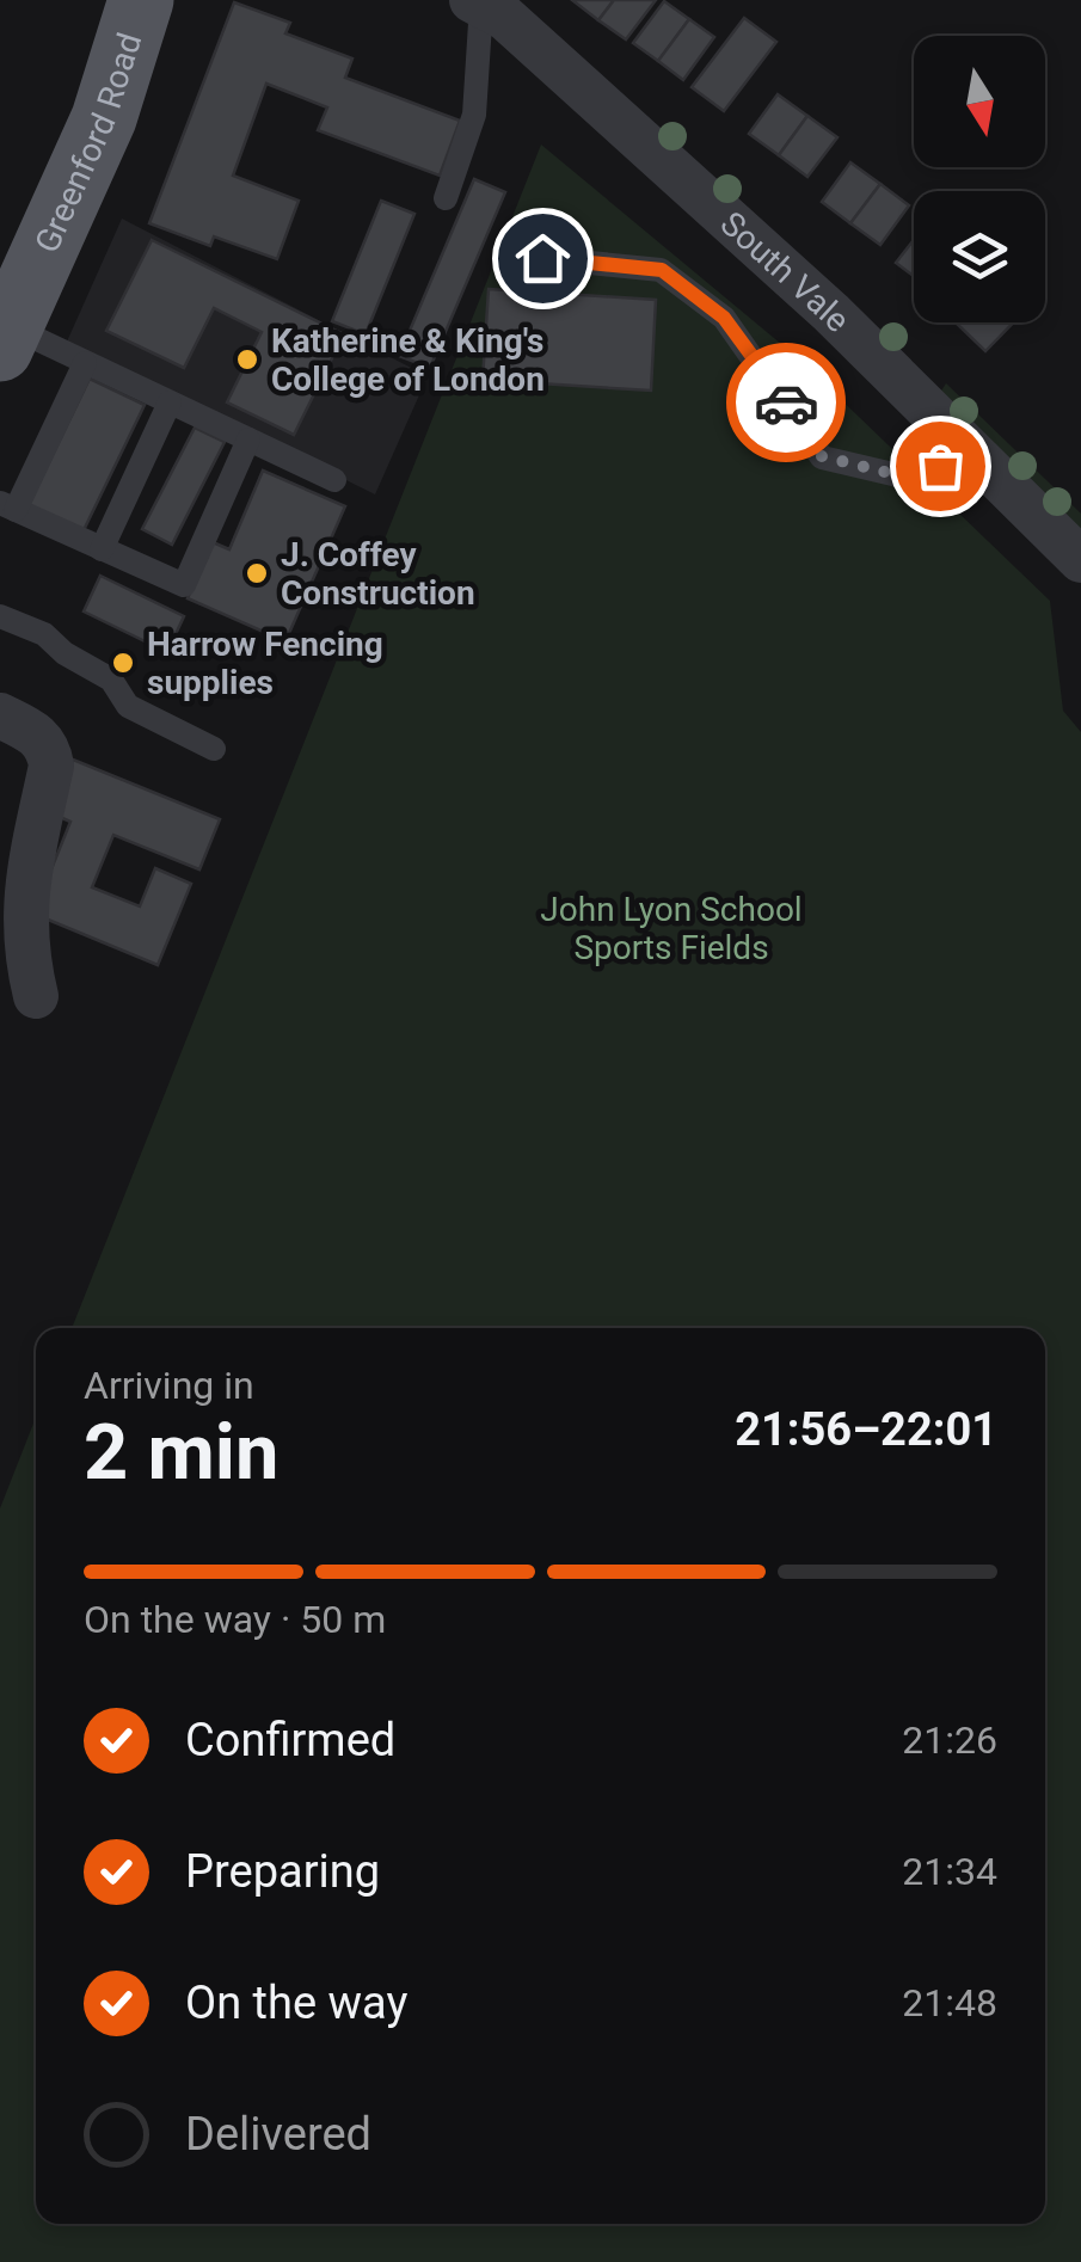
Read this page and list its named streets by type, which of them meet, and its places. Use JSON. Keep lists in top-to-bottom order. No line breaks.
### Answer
{"streets":{"main road":["Greenford Road"],"street":["South Vale"]},"parks":["John Lyon School Sports Fields"],"places":["Katherine & King's College of London","J. Coffey Construction","Harrow Fencing supplies"],"north":"bottom","page":{"heading":["2 min","Arriving in","21:56–22:01"],"bar":"On the way · 50 m","list":[["Confirmed","21:26"],["Preparing","21:34"],["On the way","21:48"],"Delivered"]}}
